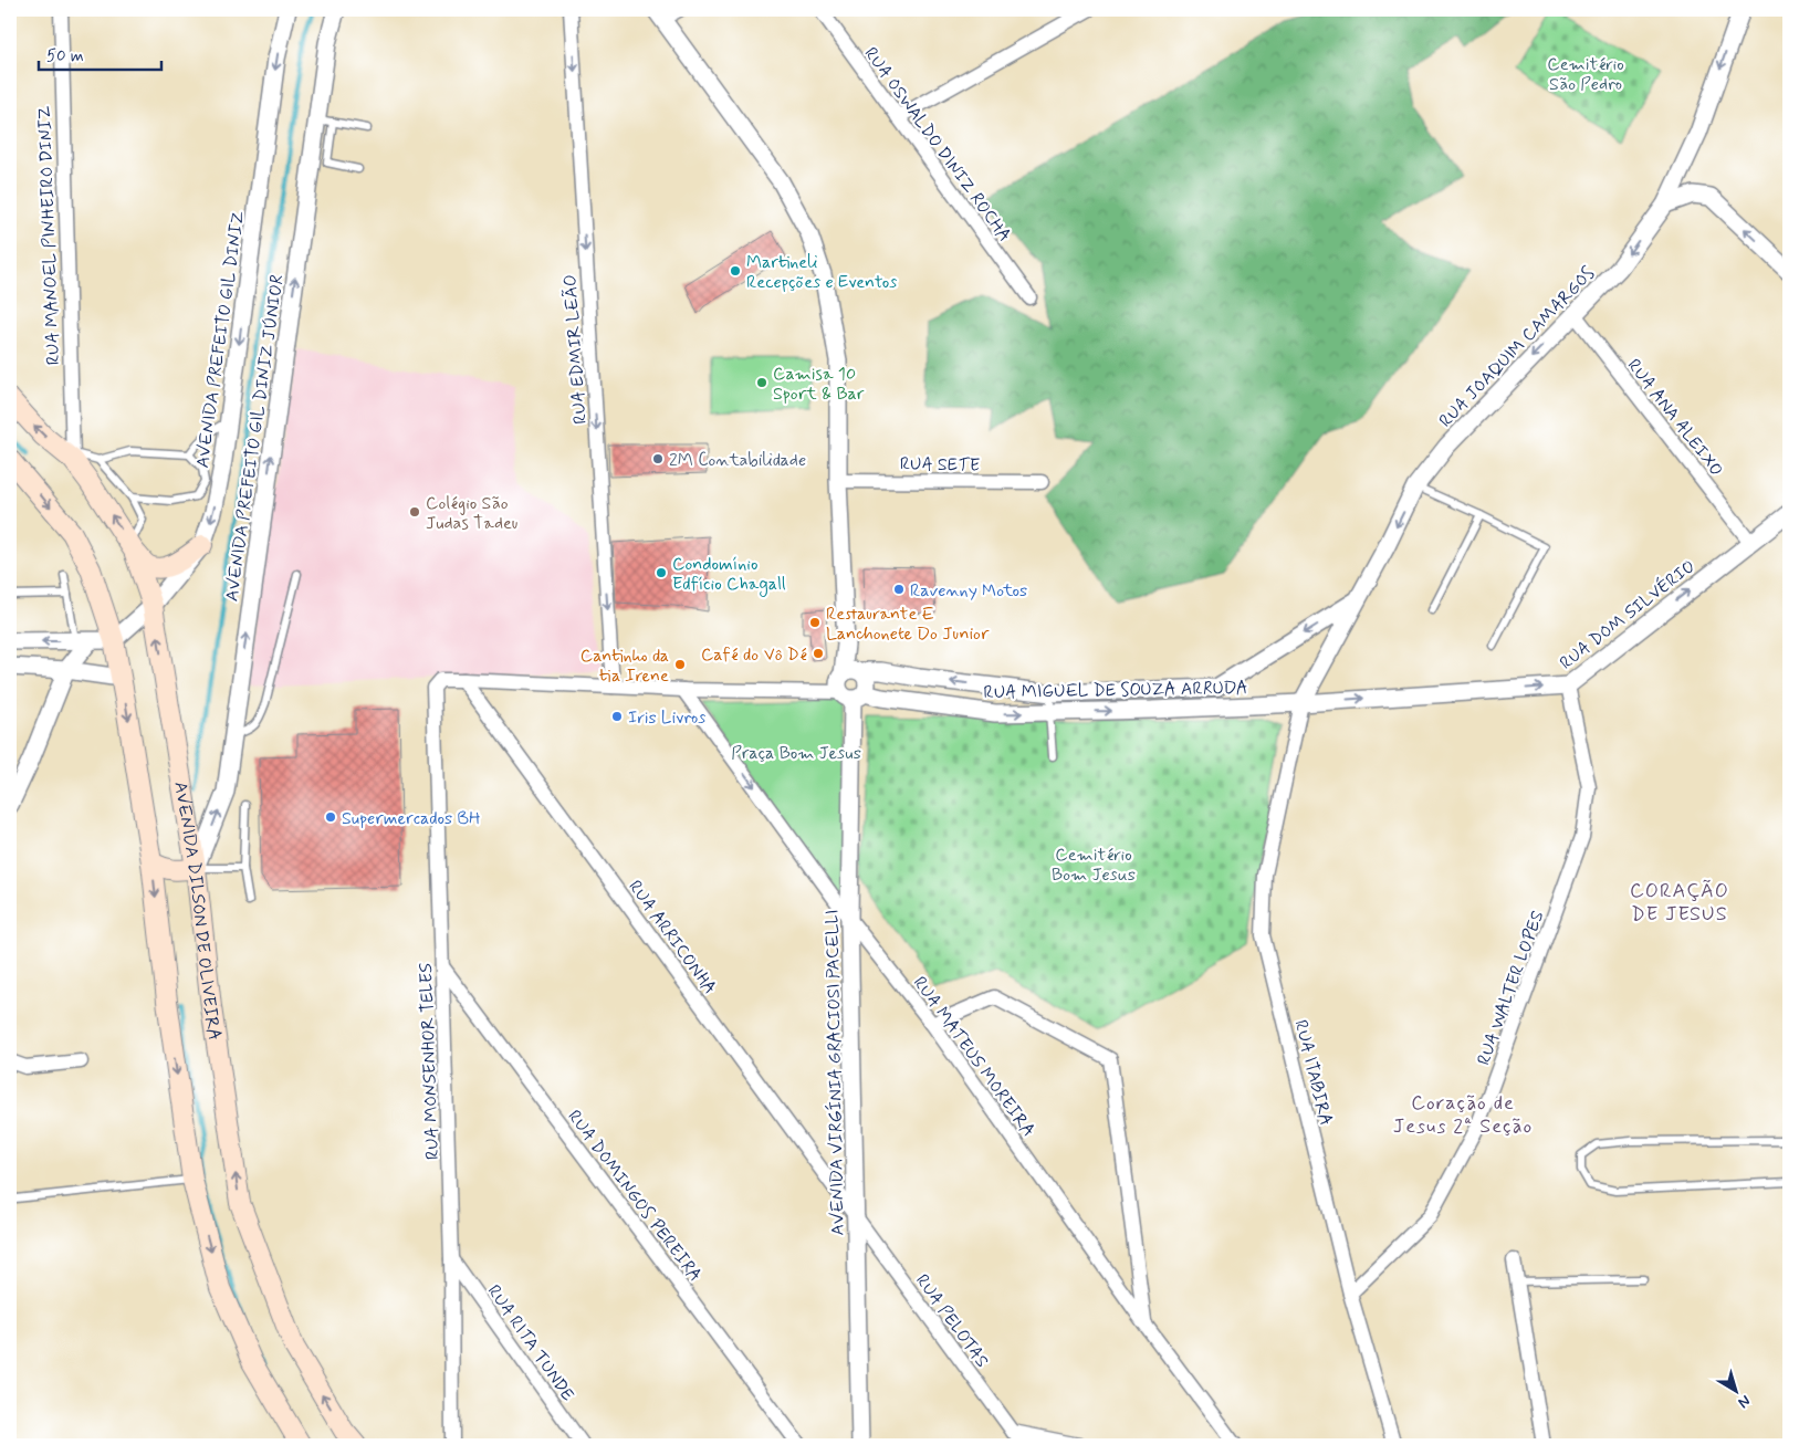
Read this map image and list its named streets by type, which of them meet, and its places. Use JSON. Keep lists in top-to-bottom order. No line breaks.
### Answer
{"streets":{"main road":["AVENIDA DILSON DE OLIVEIRA"],"street":["RUA OSWALDO DINIZ ROCHA","RUA MANOEL PINHEIRO DINIZ","AVENIDA PREFEITO GIL DINIZ","RUA JOAQUIM CAMARGOS","RUA EDMIR LEÃO","RUA ANA ALEIXO","AVENIDA PREFEITO GIL DINIZ JÚNIOR","RUA SETE","RUA DOM SILVÉRIO","RUA MIGUEL DE SOUZA ARRUDA","RUA ARRICONHA","RUA WALTER LOPES","RUA MATEUS MOREIRA","RUA MONSENHOR TELES","AVENIDA VIRGÍNIA GRACIOSI PACELLI","RUA ITABIRA","RUA DOMINGOS PEREIRA","RUA PELOTAS","RUA RITA TUNDE"]},"crossings":[["RUA MANOEL PINHEIRO DINIZ","AVENIDA DILSON DE OLIVEIRA"],["AVENIDA PREFEITO GIL DINIZ","AVENIDA DILSON DE OLIVEIRA"],["RUA JOAQUIM CAMARGOS","RUA ANA ALEIXO"],["RUA JOAQUIM CAMARGOS","RUA DOM SILVÉRIO"],["RUA JOAQUIM CAMARGOS","RUA MIGUEL DE SOUZA ARRUDA"],["RUA JOAQUIM CAMARGOS","RUA ITABIRA"],["RUA EDMIR LEÃO","RUA MIGUEL DE SOUZA ARRUDA"],["RUA ANA ALEIXO","RUA DOM SILVÉRIO"],["AVENIDA PREFEITO GIL DINIZ JÚNIOR","AVENIDA DILSON DE OLIVEIRA"],["RUA DOM SILVÉRIO","RUA MIGUEL DE SOUZA ARRUDA"],["RUA DOM SILVÉRIO","RUA WALTER LOPES"],["RUA DOM SILVÉRIO","RUA ITABIRA"],["RUA MIGUEL DE SOUZA ARRUDA","RUA ARRICONHA"],["RUA MIGUEL DE SOUZA ARRUDA","RUA MATEUS MOREIRA"],["RUA MIGUEL DE SOUZA ARRUDA","RUA MONSENHOR TELES"],["RUA MIGUEL DE SOUZA ARRUDA","AVENIDA VIRGÍNIA GRACIOSI PACELLI"],["RUA MIGUEL DE SOUZA ARRUDA","RUA ITABIRA"],["RUA ARRICONHA","AVENIDA VIRGÍNIA GRACIOSI PACELLI"],["RUA ARRICONHA","RUA PELOTAS"],["RUA WALTER LOPES","RUA ITABIRA"],["RUA MATEUS MOREIRA","AVENIDA VIRGÍNIA GRACIOSI PACELLI"],["RUA MONSENHOR TELES","RUA DOMINGOS PEREIRA"],["RUA MONSENHOR TELES","RUA RITA TUNDE"],["AVENIDA VIRGÍNIA GRACIOSI PACELLI","RUA PELOTAS"]],"one_way":["AVENIDA PREFEITO GIL DINIZ","RUA JOAQUIM CAMARGOS","RUA EDMIR LEÃO","AVENIDA PREFEITO GIL DINIZ JÚNIOR","RUA DOM SILVÉRIO"],"districts":["CORAÇÃO DE JESUS","Coração de Jesus 2ª Seção"],"parks":["Cemitério São Pedro","Praça Bom Jesus","Cemitério Bom Jesus"],"places":["Martineli Recepções e Eventos","Camisa 10 Sport & Bar","2M Contabilidade","Colégio São Judas Tadeu","Condomínio Edfício Chagall","Ravenny Motos","Restaurante E Lanchonete Do Junior","Café do Vô Dé","Cantinho da tia Irene","Iris Livros","Supermercados BH"],"scale_bar":"50 m","north":"bottom right"}
